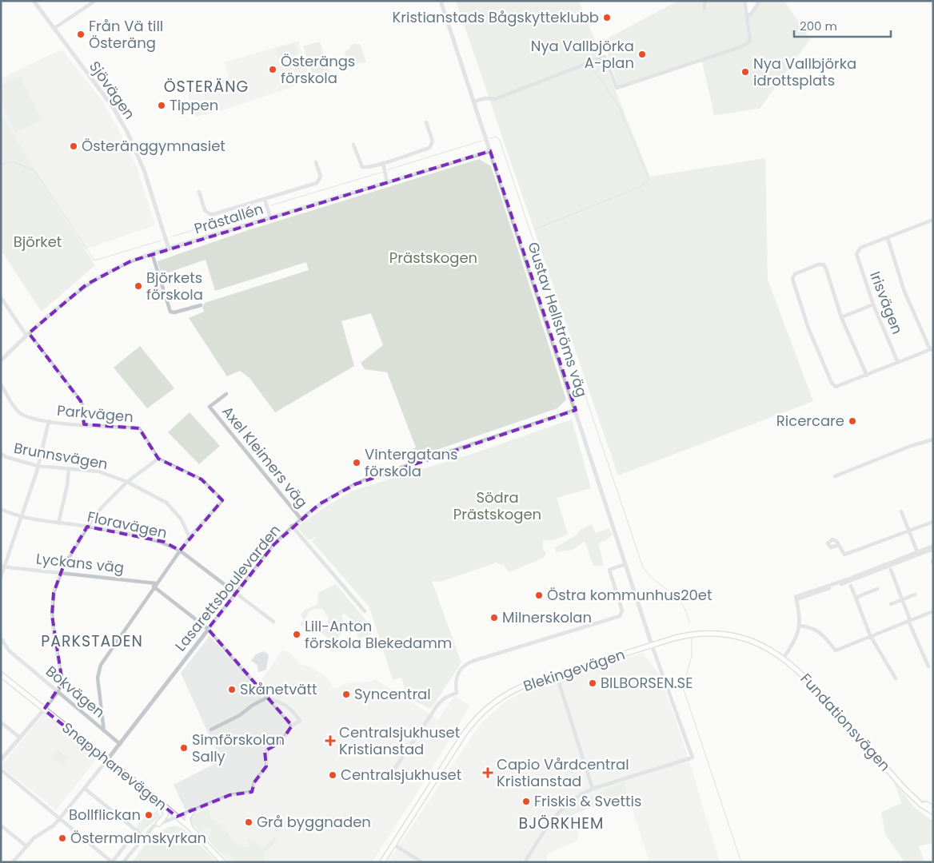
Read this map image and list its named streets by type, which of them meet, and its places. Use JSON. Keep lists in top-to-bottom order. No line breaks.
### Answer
{"streets":{"main road":["Blekingevägen","Fundationsvägen","Snapphanevägen"],"street":["Sjövägen","Prästallén","Irisvägen","Gustav Hellströms väg","Parkvägen","Brunnsvägen","Axel Kleimers väg","Floravägen","Lyckans väg","Lasarettsboulevarden","Bokvägen"]},"crossings":[["Sjövägen","Prästallén"],["Prästallén","Gustav Hellströms väg"],["Gustav Hellströms väg","Lasarettsboulevarden"],["Gustav Hellströms väg","Blekingevägen"],["Axel Kleimers väg","Lasarettsboulevarden"],["Floravägen","Lasarettsboulevarden"],["Lasarettsboulevarden","Bokvägen"],["Lasarettsboulevarden","Snapphanevägen"],["Blekingevägen","Fundationsvägen"]],"districts":["ÖSTERÄNG","PARKSTADEN","BJÖRKHEM"],"parks":["Björket","Prästskogen","Södra Prästskogen"],"places":{"other":["Kristianstads Bågskytteklubb","Från Vä till Österäng","Nya Vallbjörka A-plan","Österängs förskola","Nya Vallbjörka idrottsplats","Tippen","Österänggymnasiet","Björkets förskola","Ricercare","Vintergatans förskola","Östra kommunhus20et","Milnerskolan","Lill-Anton förskola Blekedamm","BILBORSEN.SE","Skånetvätt","Syncentral","Simförskolan Sally","Centralsjukhuset","Friskis & Svettis","Bollflickan","Grå byggnaden","Östermalmskyrkan"],"health":["Centralsjukhuset Kristianstad","Capio Vårdcentral Kristianstad"]},"scale_bar":"200 m"}
